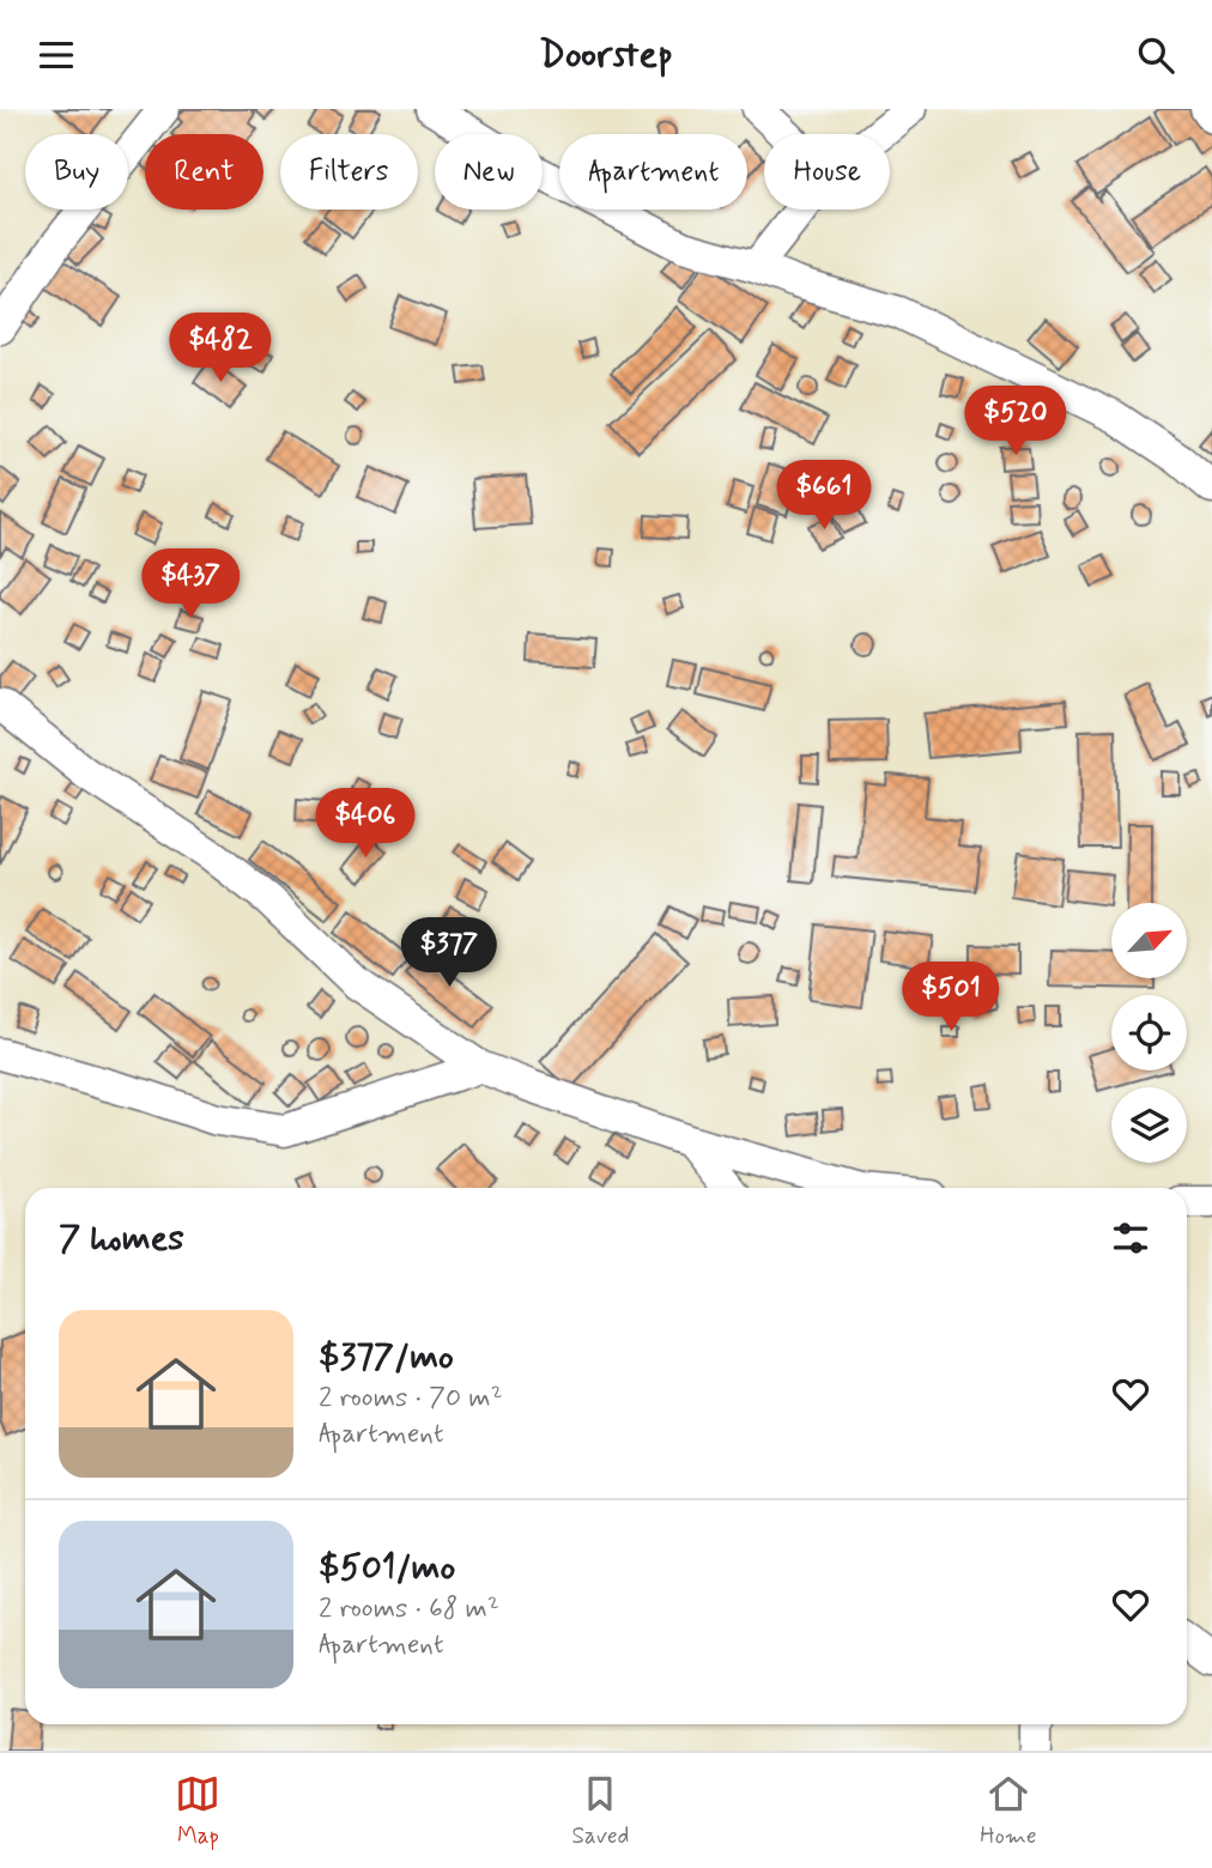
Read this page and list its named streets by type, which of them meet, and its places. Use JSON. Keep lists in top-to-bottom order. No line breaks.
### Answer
{"north":"top right","page":{"header":"Doorstep","chip":["Buy","Rent","Filters","New","Apartment","House"],"price":["$482","$520","$661","$437","$406","$377","$501"],"heading":"7 homes","list":[{"name":"$377/mo","note":"2 rooms · 70 m² · Apartment"},{"name":"$501/mo","note":"2 rooms · 68 m² · Apartment"}],"tabs":["Map","Saved","Home"]}}
